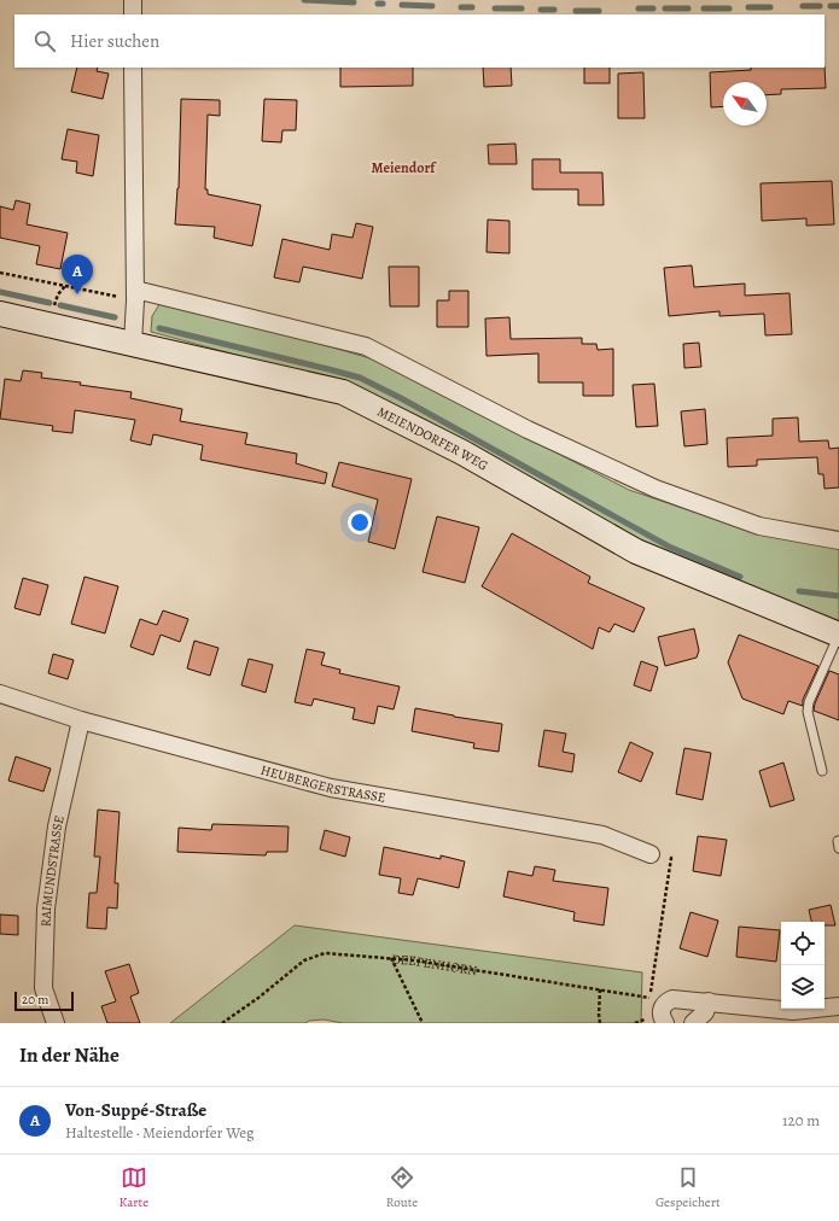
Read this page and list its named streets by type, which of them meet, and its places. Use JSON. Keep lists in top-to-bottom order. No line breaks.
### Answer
{"streets":{"street":["MEIENDORFER WEG","HEUBERGERSTRASSE","RAIMUNDSTRASSE"],"path":["DEEPENHORN"]},"crossings":[["HEUBERGERSTRASSE","RAIMUNDSTRASSE"]],"districts":["Meiendorf"],"scale_bar":"20 m","north":"top left","page":{"search":"Hier suchen","pins":"A","scale":"20 m","heading":"In der Nähe","list":[{"mark":"A","name":"Von-Suppé-Straße","note":"Haltestelle · Meiendorfer Weg","value":"120 m"}],"nav":["Karte","Route","Gespeichert"]}}
